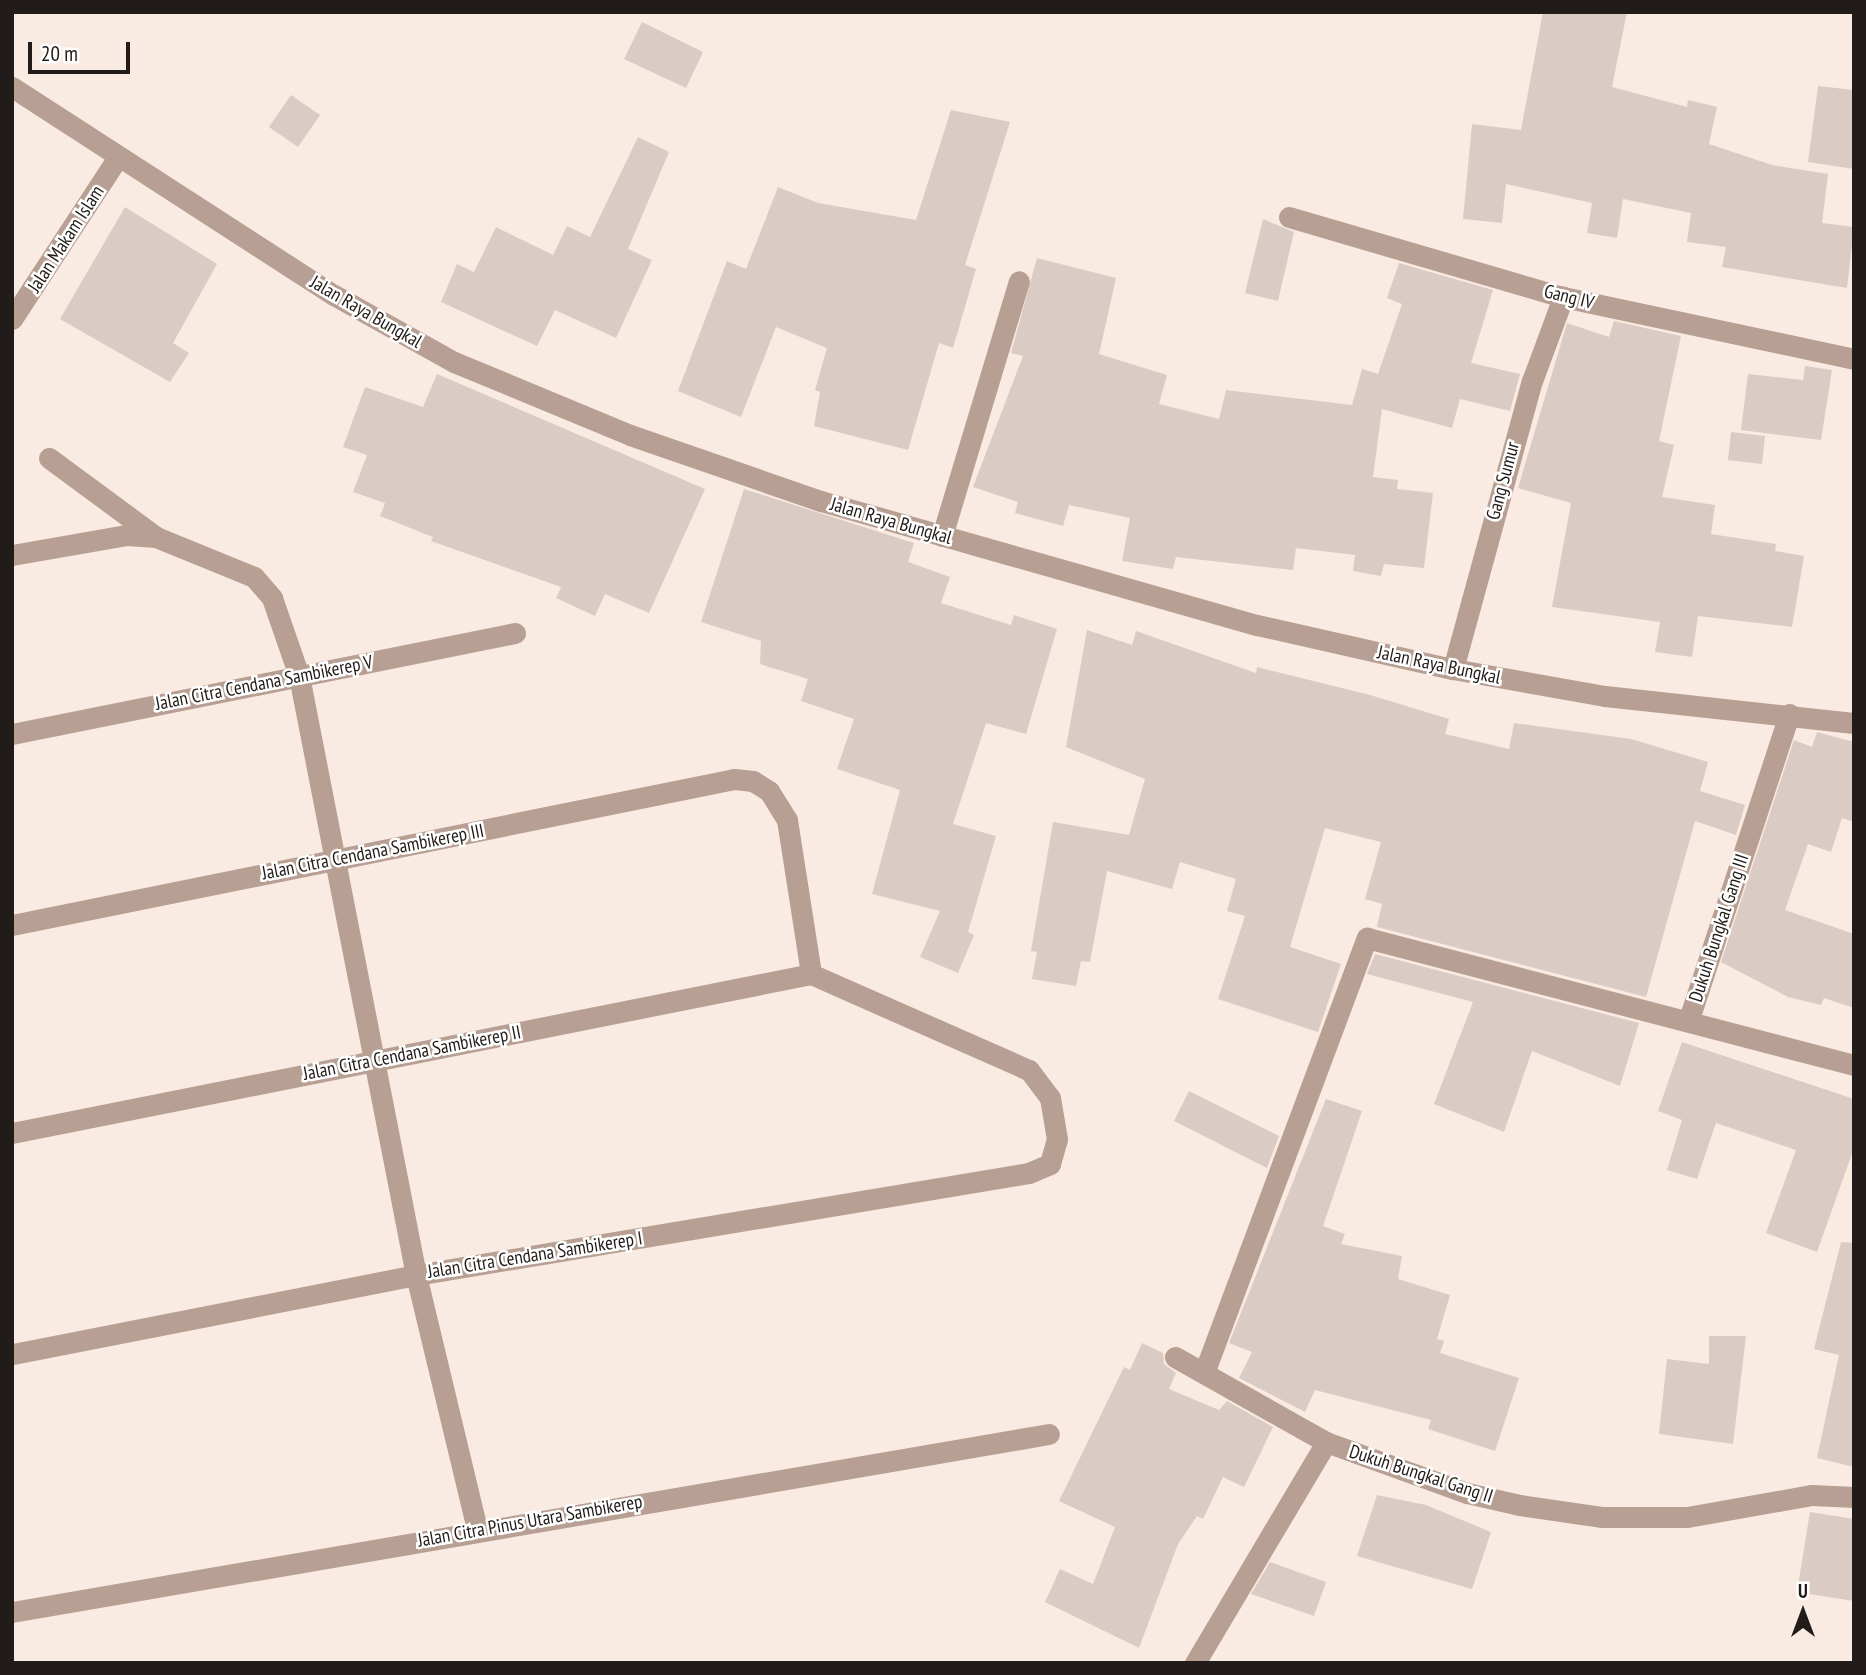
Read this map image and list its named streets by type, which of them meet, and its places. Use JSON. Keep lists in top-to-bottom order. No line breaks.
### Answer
{"streets":{"street":["Jalan Makam Islam","Gang IV","Jalan Raya Bungkal","Gang Sumur","Jalan Citra Cendana Sambikerep V","Jalan Citra Cendana Sambikerep III","Dukuh Bungkal Gang III","Jalan Citra Cendana Sambikerep II","Jalan Citra Cendana Sambikerep I","Dukuh Bungkal Gang II","Jalan Citra Pinus Utara Sambikerep"]},"crossings":[["Jalan Makam Islam","Jalan Raya Bungkal"],["Gang IV","Gang Sumur"],["Jalan Raya Bungkal","Gang Sumur"],["Jalan Raya Bungkal","Dukuh Bungkal Gang III"],["Jalan Citra Cendana Sambikerep III","Jalan Citra Cendana Sambikerep II"],["Jalan Citra Cendana Sambikerep III","Jalan Citra Cendana Sambikerep I"],["Jalan Citra Cendana Sambikerep II","Jalan Citra Cendana Sambikerep I"]],"scale_bar":"20 m","north":"top"}
